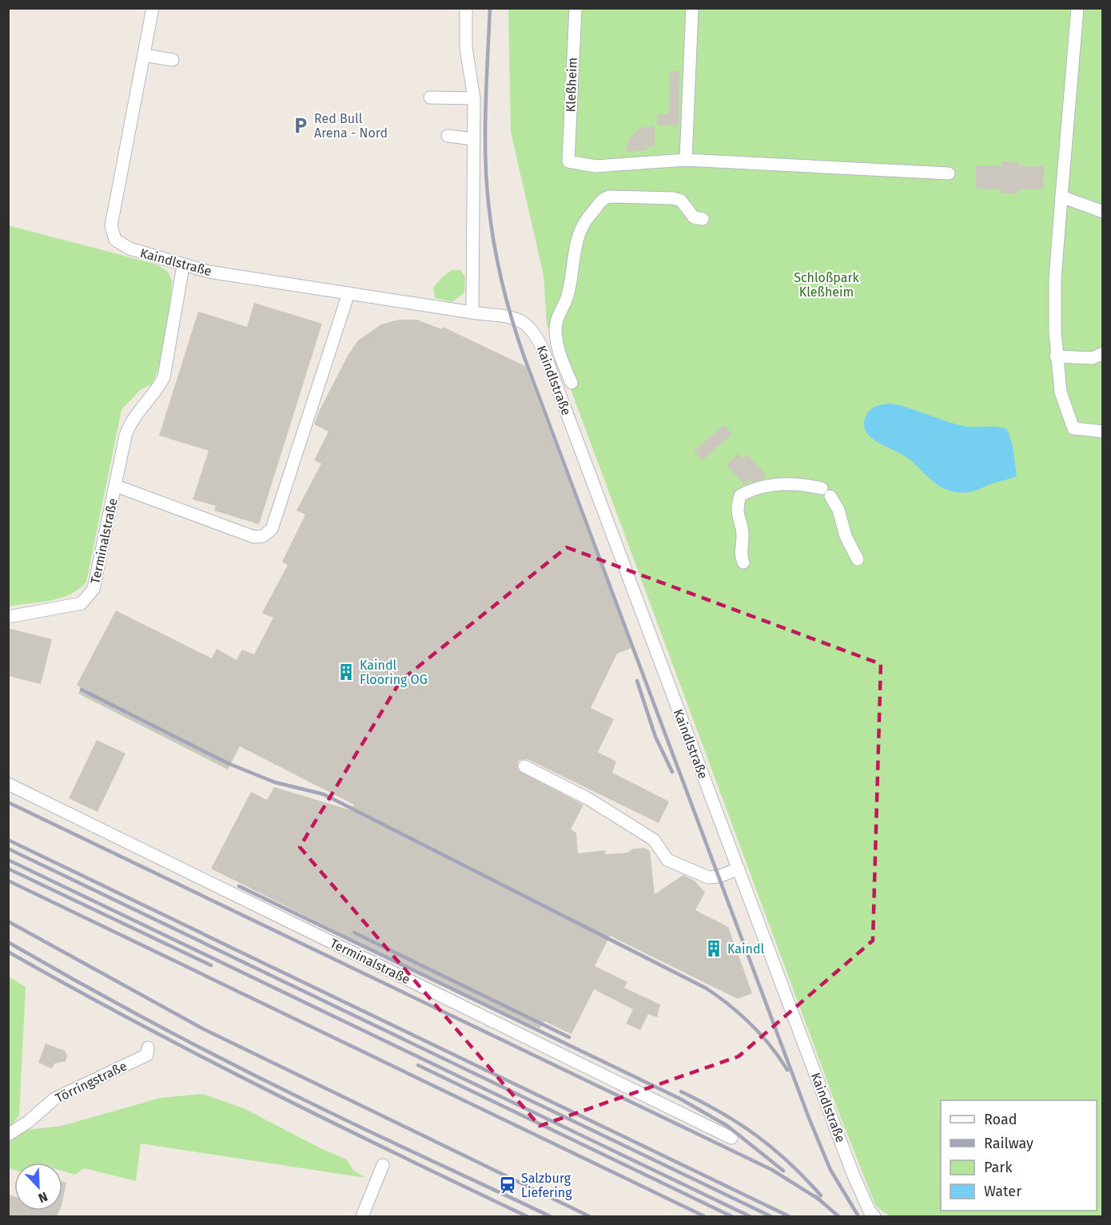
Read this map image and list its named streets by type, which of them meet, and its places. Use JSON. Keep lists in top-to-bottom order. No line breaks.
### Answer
{"streets":{"street":["Kleßheim","Kaindlstraße","Terminalstraße","Törringstraße"]},"crossings":[["Kaindlstraße","Terminalstraße"]],"parks":["Schloßpark Kleßheim"],"places":{"parking":["Red Bull Arena - Nord"],"building":["Kaindl Flooring OG","Kaindl"],"station":["Salzburg Liefering"]},"legend":["Road","Railway","Park","Water"],"north":"bottom right"}
